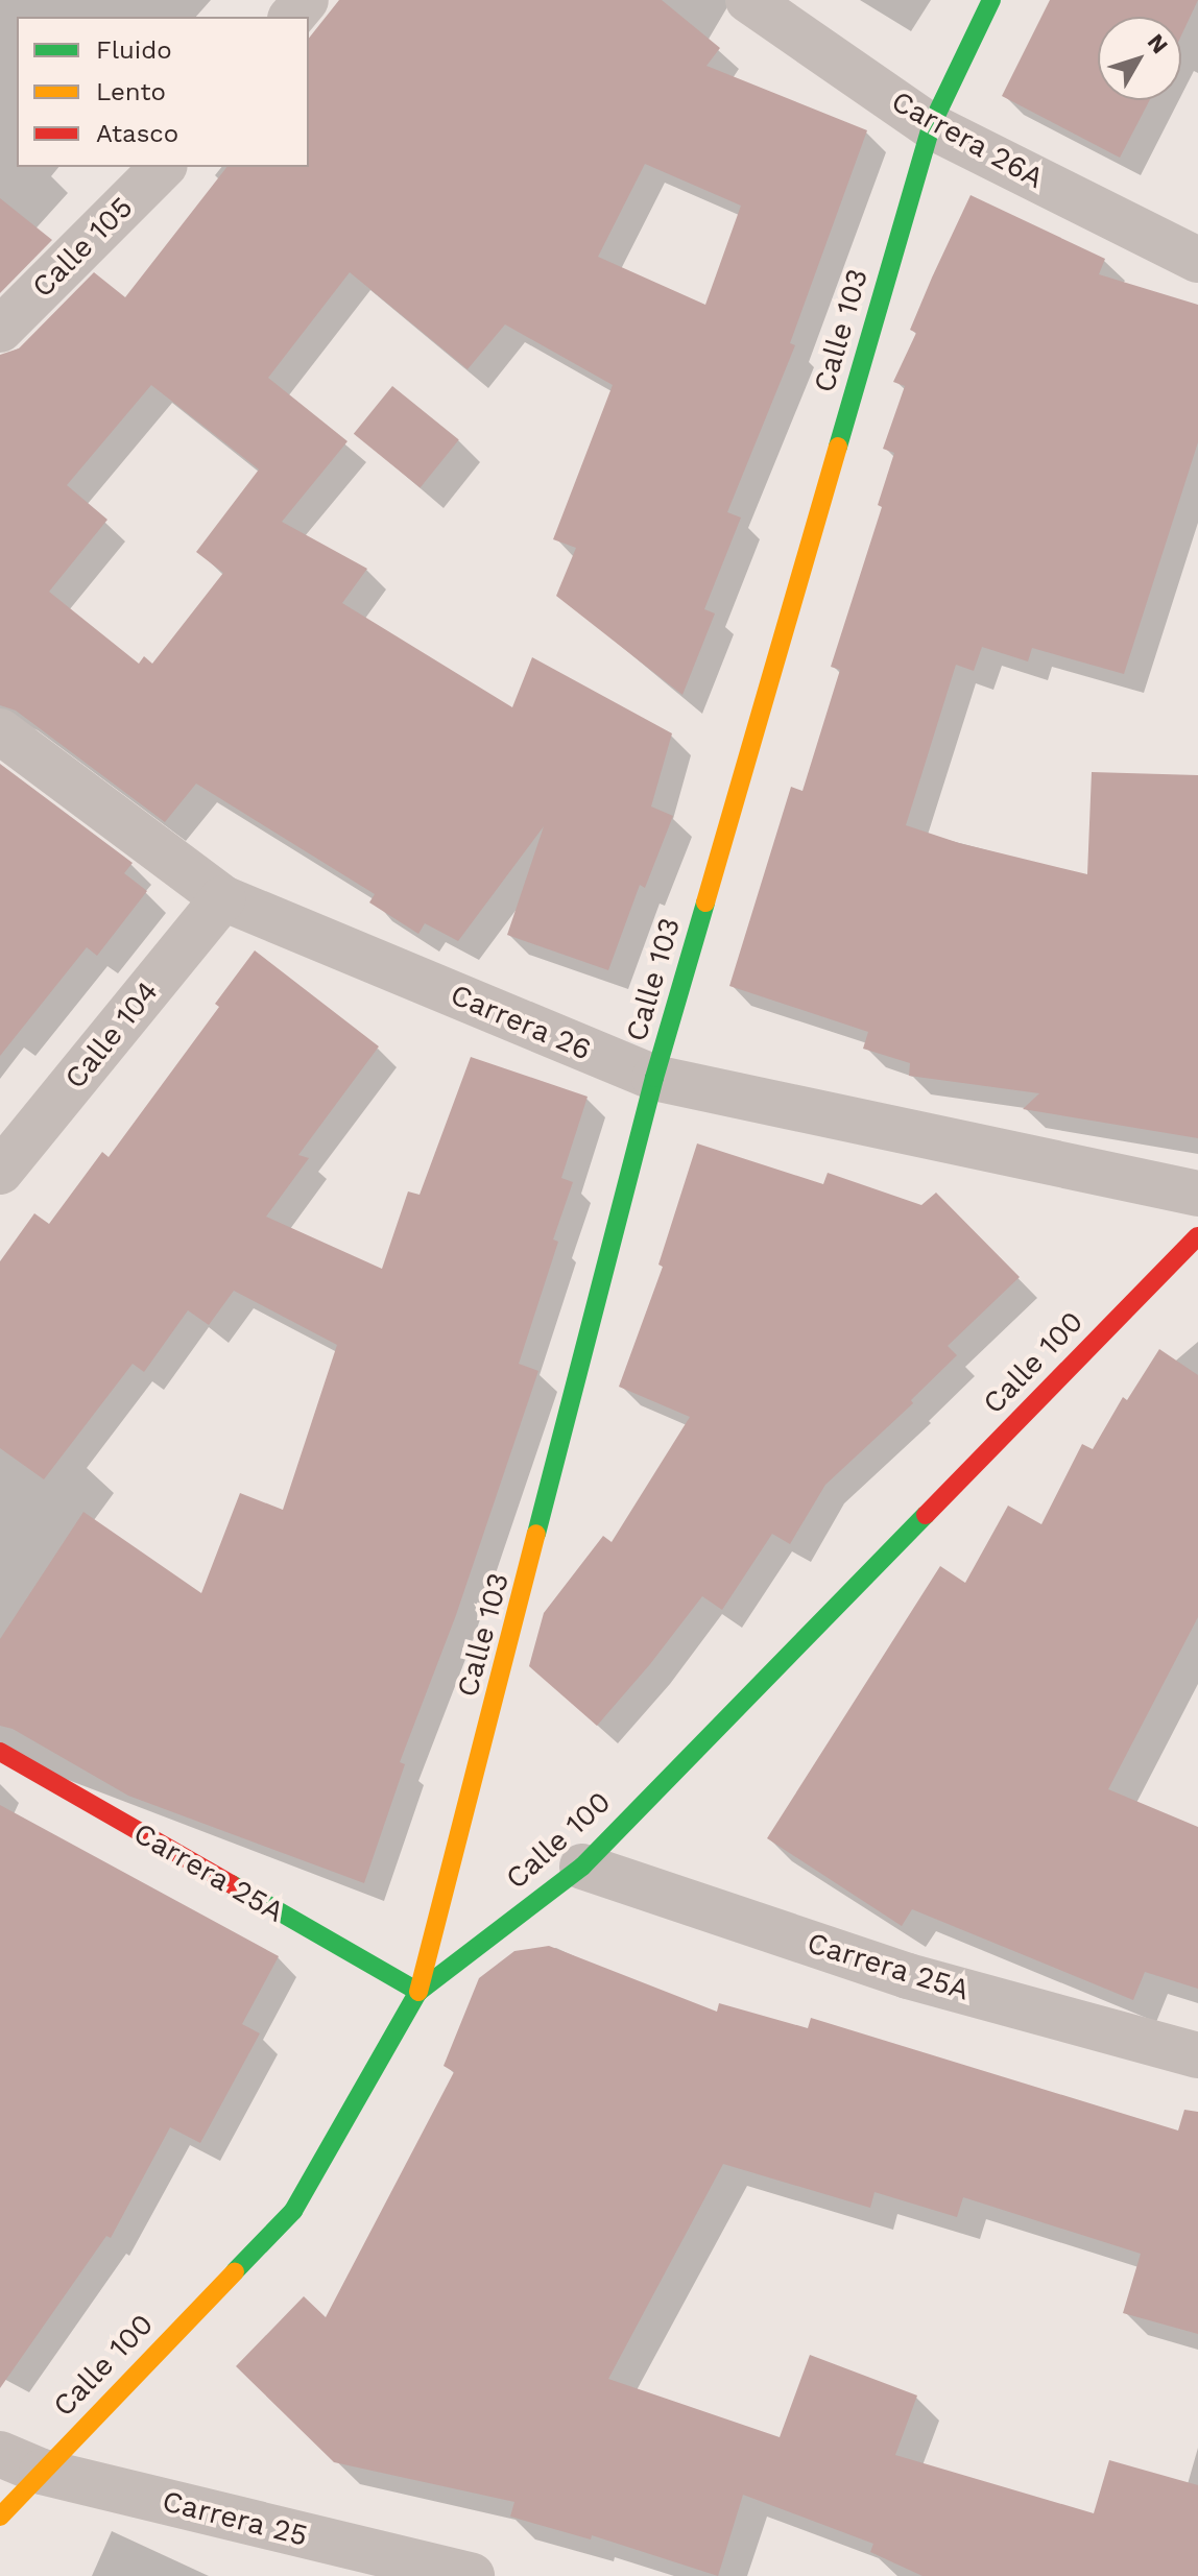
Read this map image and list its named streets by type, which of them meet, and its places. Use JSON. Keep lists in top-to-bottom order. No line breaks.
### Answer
{"streets":{"street":["Carrera 26A","Calle 105","Calle 103","Carrera 26","Calle 104","Calle 100","Carrera 25A","Carrera 25"]},"crossings":[["Carrera 26A","Calle 103"],["Calle 103","Carrera 26"],["Calle 103","Calle 100"],["Calle 103","Carrera 25A"],["Carrera 26","Calle 104"],["Calle 100","Carrera 25A"],["Calle 100","Carrera 25"]],"legend":["Fluido","Lento","Atasco"],"north":"top right"}
